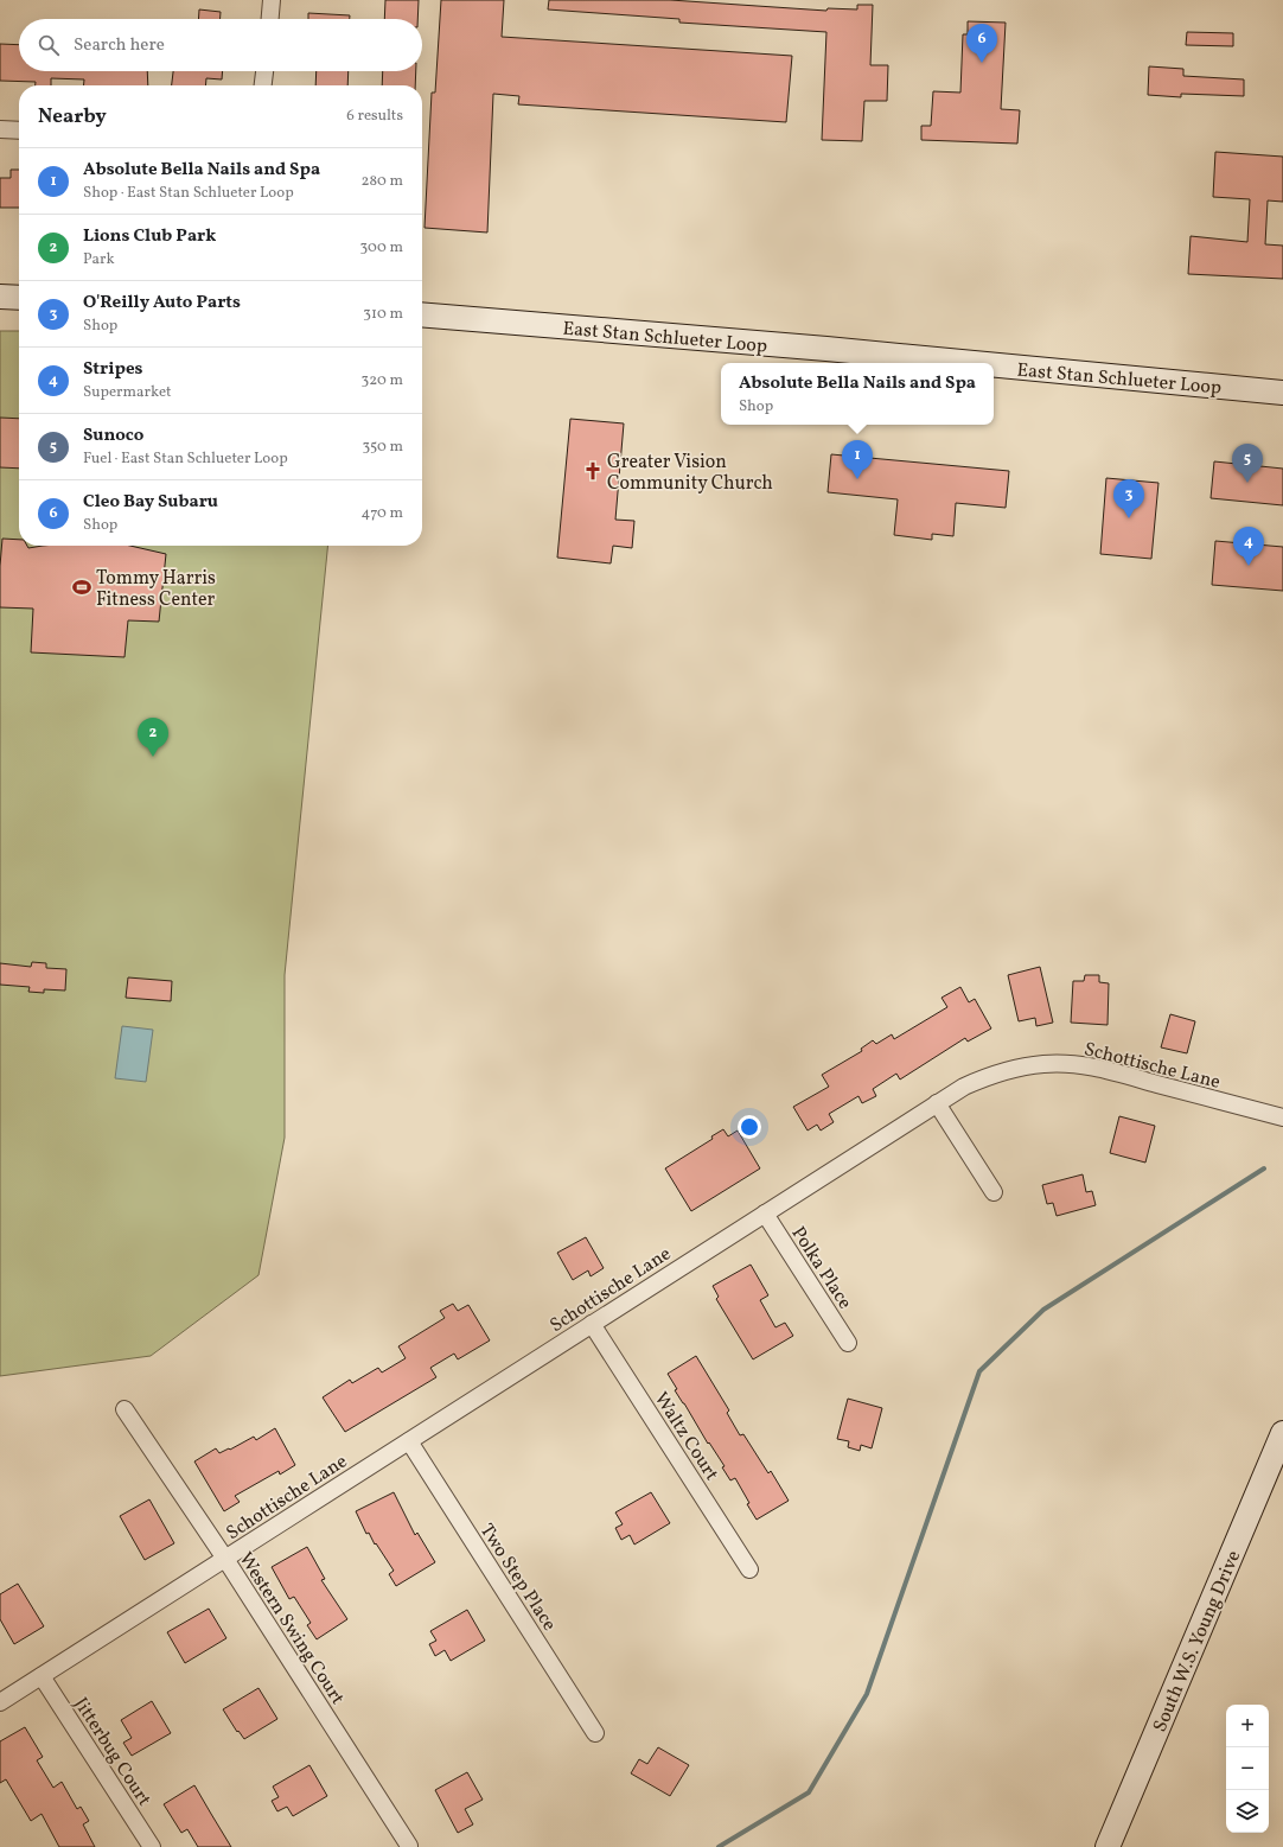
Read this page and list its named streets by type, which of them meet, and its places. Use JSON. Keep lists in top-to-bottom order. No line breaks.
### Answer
{"streets":{"main road":["East Stan Schlueter Loop","South W.S. Young Drive"],"street":["Schottische Lane","Polka Place","Waltz Court","Two Step Place","Western Swing Court","Jitterbug Court"]},"crossings":[["Schottische Lane","Polka Place"],["Schottische Lane","Waltz Court"],["Schottische Lane","Two Step Place"],["Schottische Lane","Western Swing Court"],["Schottische Lane","Jitterbug Court"]],"places":{"church":["Greater Vision Community Church"],"sports":["Tommy Harris Fitness Center"]},"page":{"search":"Search here","pins":["6","1","5","3","4","2"],"heading":["Nearby","6 results"],"list":[{"mark":"1","name":"Absolute Bella Nails and Spa","note":"Shop · East Stan Schlueter Loop","value":"280 m"},{"mark":"2","name":"Lions Club Park","note":"Park","value":"300 m"},{"mark":"3","name":"O'Reilly Auto Parts","note":"Shop","value":"310 m"},{"mark":"4","name":"Stripes","note":"Supermarket","value":"320 m"},{"mark":"5","name":"Sunoco","note":"Fuel · East Stan Schlueter Loop","value":"350 m"},{"mark":"6","name":"Cleo Bay Subaru","note":"Shop","value":"470 m"}],"popup":["Absolute Bella Nails and Spa","Shop"],"map_buttons":["+","−"]}}
